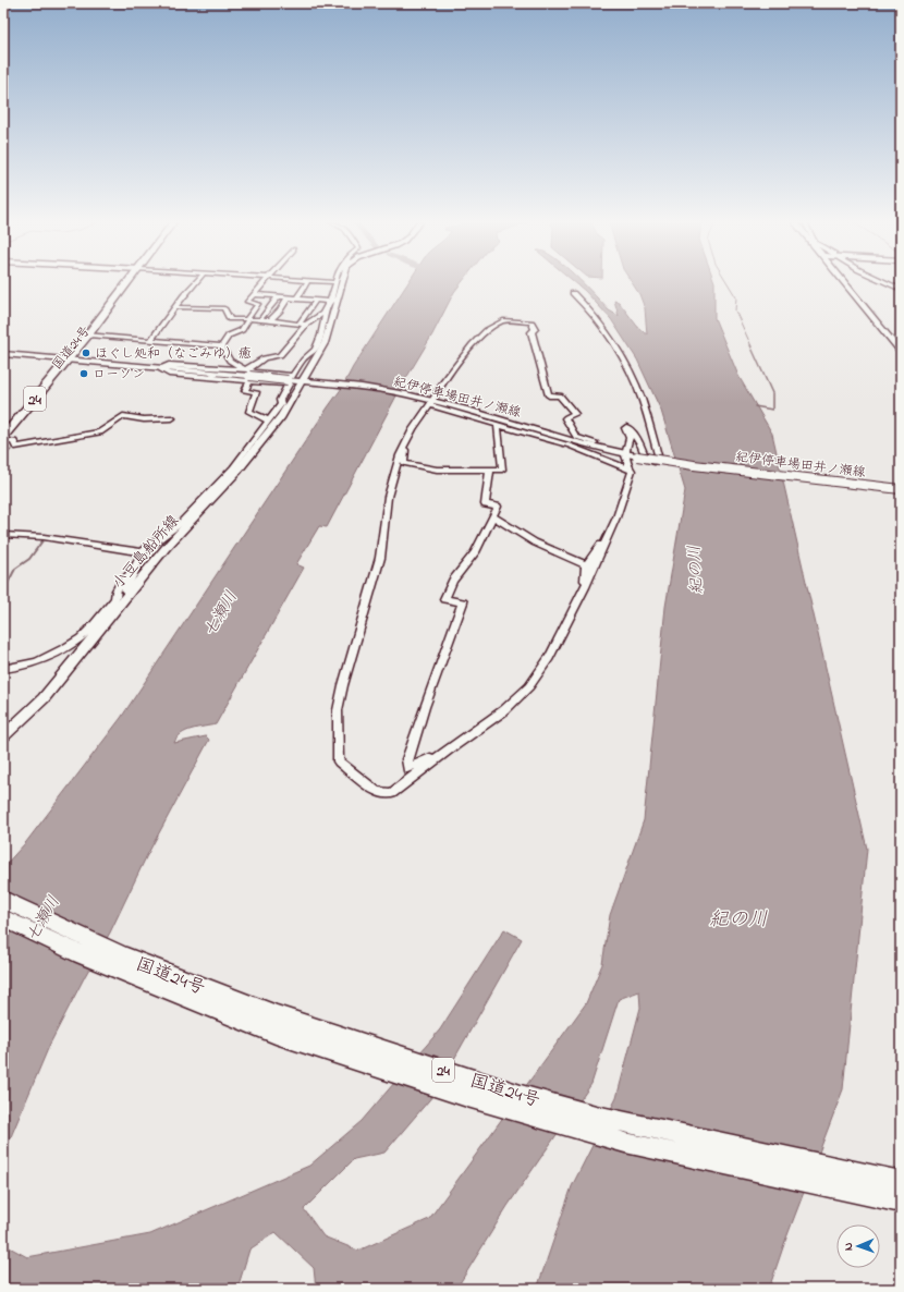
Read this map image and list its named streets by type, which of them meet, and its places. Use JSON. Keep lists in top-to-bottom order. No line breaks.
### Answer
{"streets":{"highway":["国道24号","24"],"main road":["紀伊停車場田井ノ瀬線","小豆島船所線"]},"crossings":[["国道24号","紀伊停車場田井ノ瀬線"],["紀伊停車場田井ノ瀬線","小豆島船所線"]],"water":["紀の川","七瀬川"],"places":["ほぐし処和（なごみゆ）癒","ローソン"],"north":"left"}
